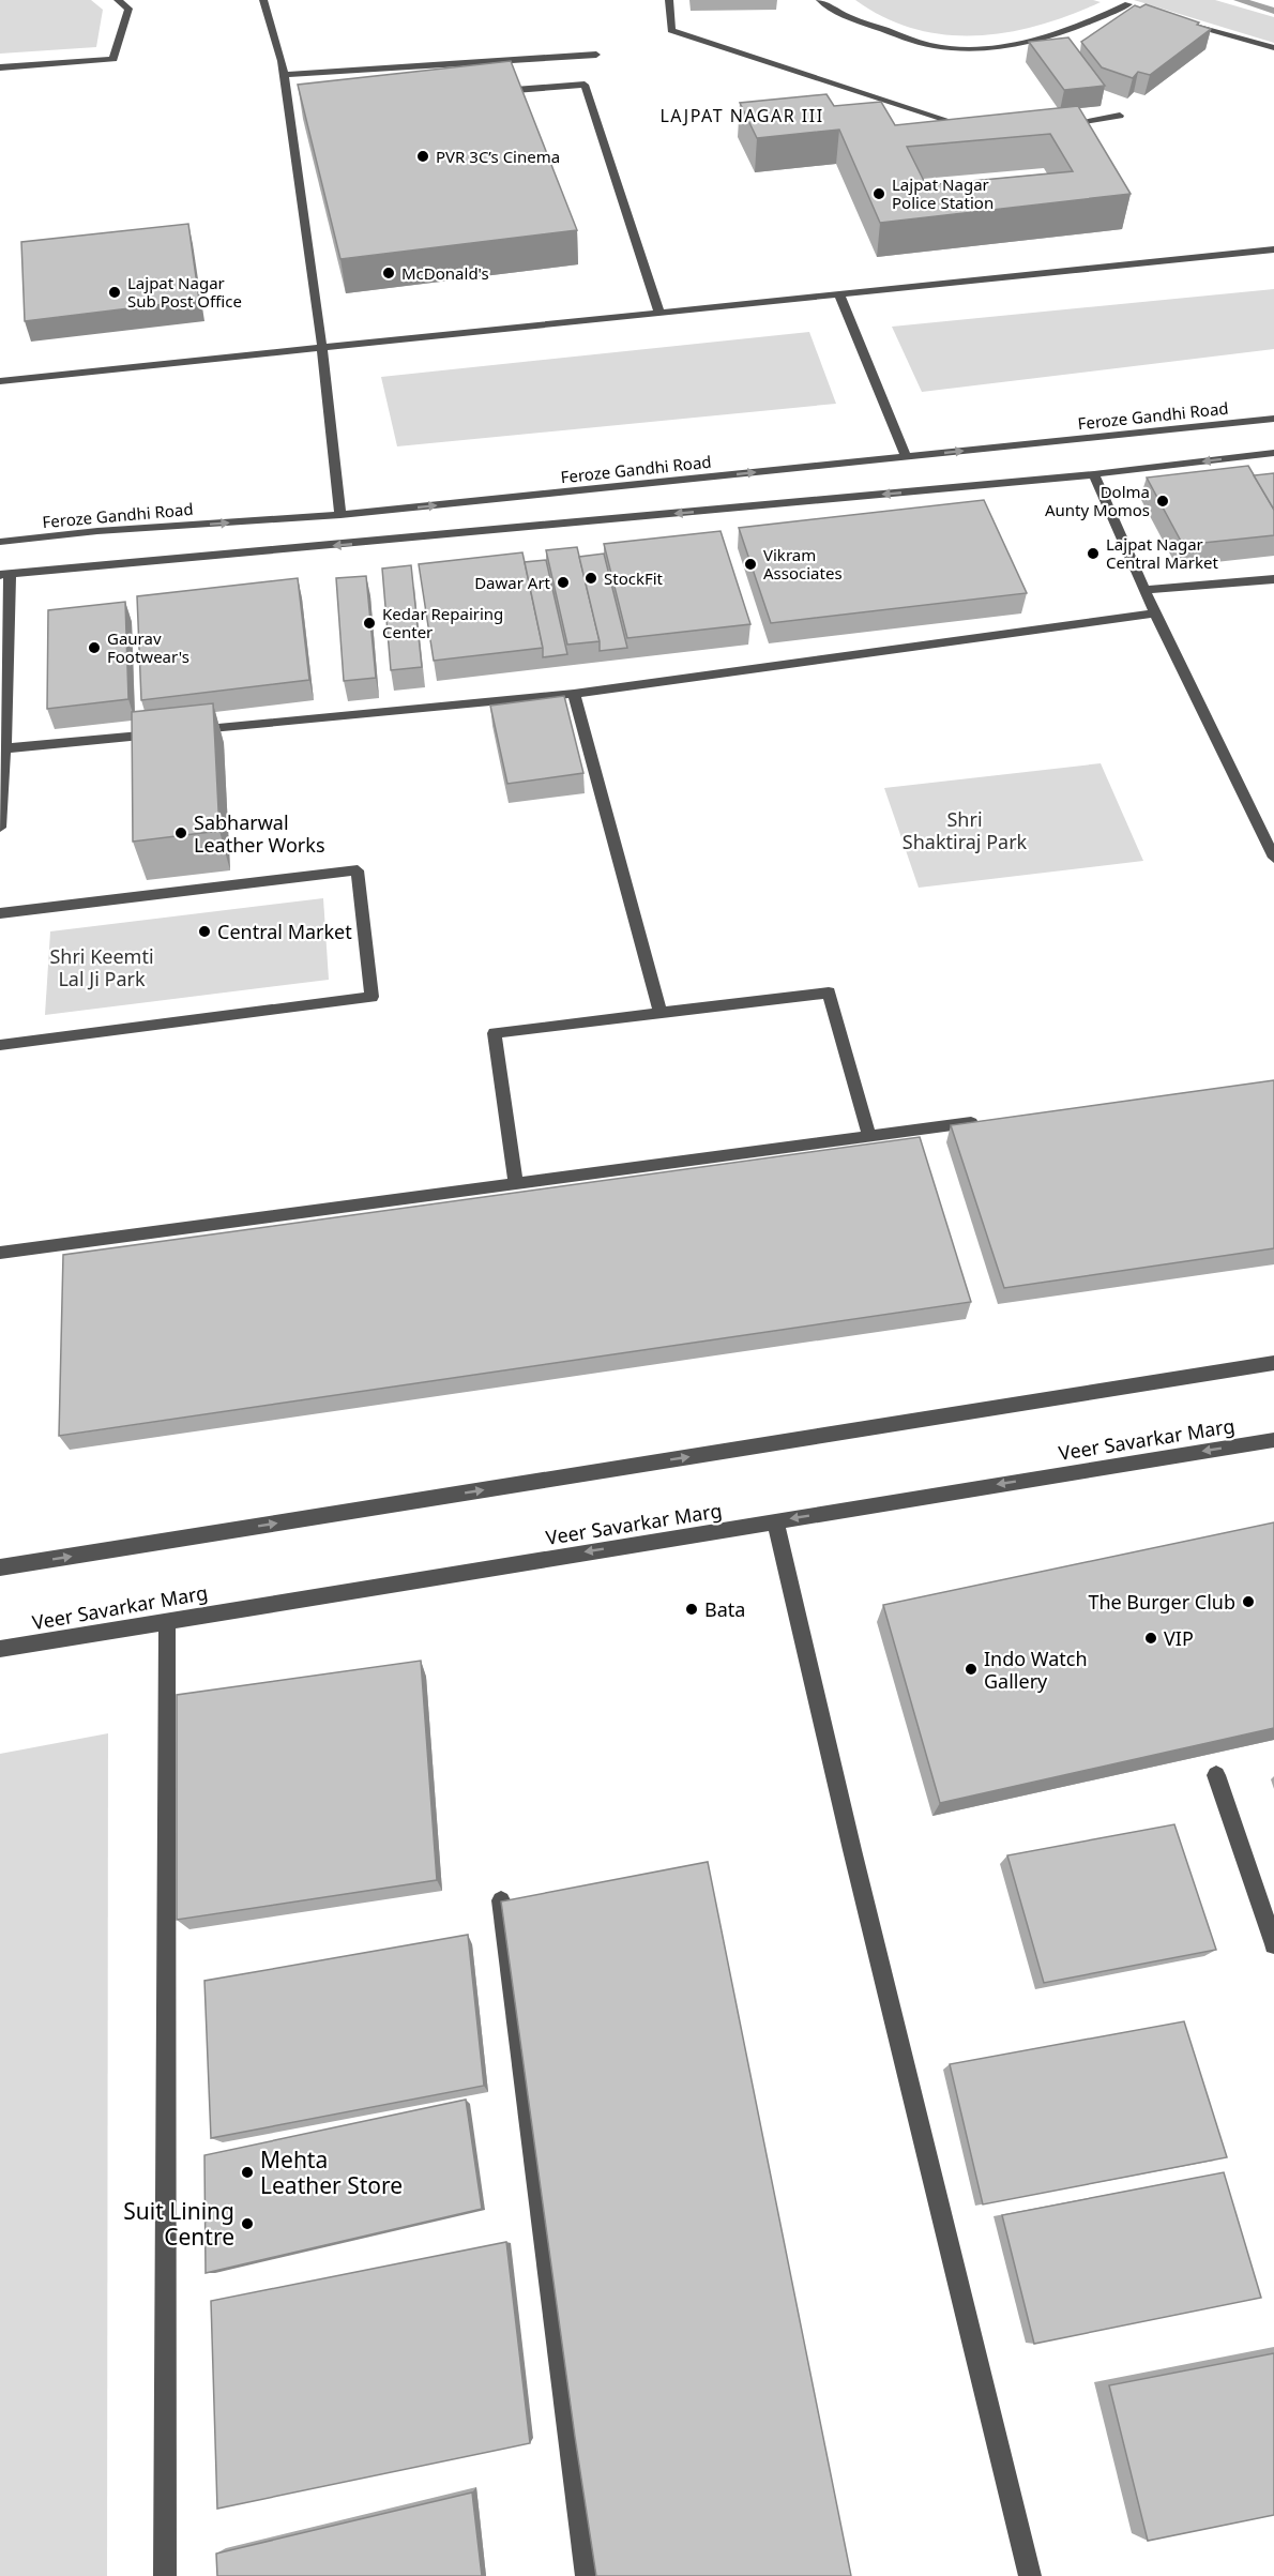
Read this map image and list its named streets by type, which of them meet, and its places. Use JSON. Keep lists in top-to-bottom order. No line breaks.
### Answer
{"streets":{"street":["Feroze Gandhi Road","Veer Savarkar Marg"]},"districts":["LAJPAT NAGAR III"],"parks":["Shri Shaktiraj Park","Shri Keemti Lal Ji Park"],"places":["PVR 3C’s Cinema","Lajpat Nagar Police Station","McDonald's","Lajpat Nagar Sub Post Office","Dolma Aunty Momos","Lajpat Nagar Central Market","Vikram Associates","StockFit","Dawar Art","Kedar Repairing Center","Gaurav Footwear's","Sabharwal Leather Works","Central Market","The Burger Club","Bata","VIP","Indo Watch Gallery","Mehta Leather Store","Suit Lining Centre"]}
